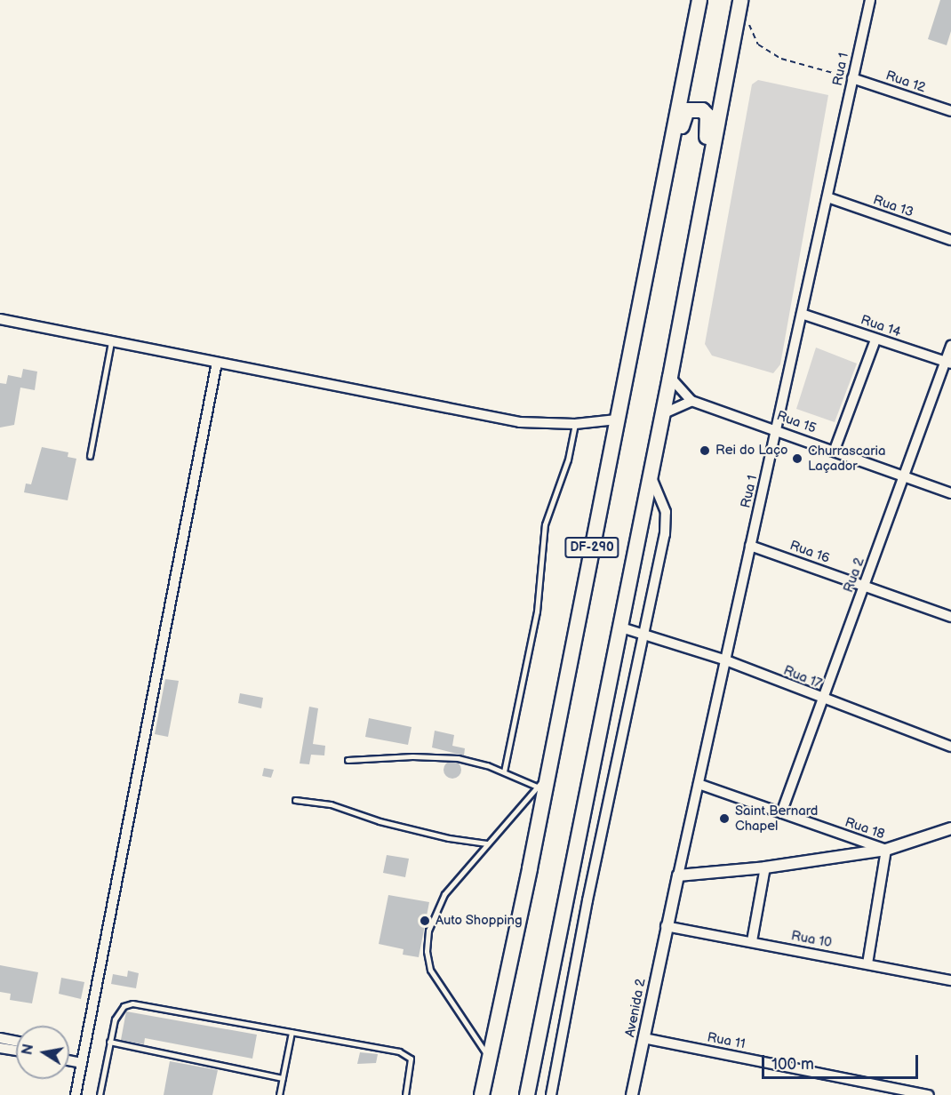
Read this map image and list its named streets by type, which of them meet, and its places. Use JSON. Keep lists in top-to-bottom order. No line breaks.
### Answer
{"streets":{"highway":["DF-290"],"street":["Rua 1","Rua 12","Rua 13","Rua 14","Rua 15","Rua 16","Rua 2","Rua 17","Rua 18","Rua 10","Avenida 2","Rua 11"]},"crossings":[["Rua 1","Rua 12"],["Rua 1","Rua 13"],["Rua 1","Rua 14"],["Rua 1","Rua 15"],["Rua 1","Rua 16"],["Rua 1","Rua 17"],["Rua 1","Rua 18"],["Rua 1","Rua 10"],["Rua 1","Avenida 2"],["Rua 14","Rua 2"],["Rua 15","Rua 2"],["DF-290","Rua 17"],["Rua 16","Rua 2"],["Rua 2","Rua 17"],["Rua 2","Rua 18"],["Rua 10","Avenida 2"],["Avenida 2","Rua 11"]],"places":["Rei do Laço","Churrascaria Laçador","Saint Bernard Chapel","Auto Shopping"],"scale_bar":"100 m","north":"left"}
